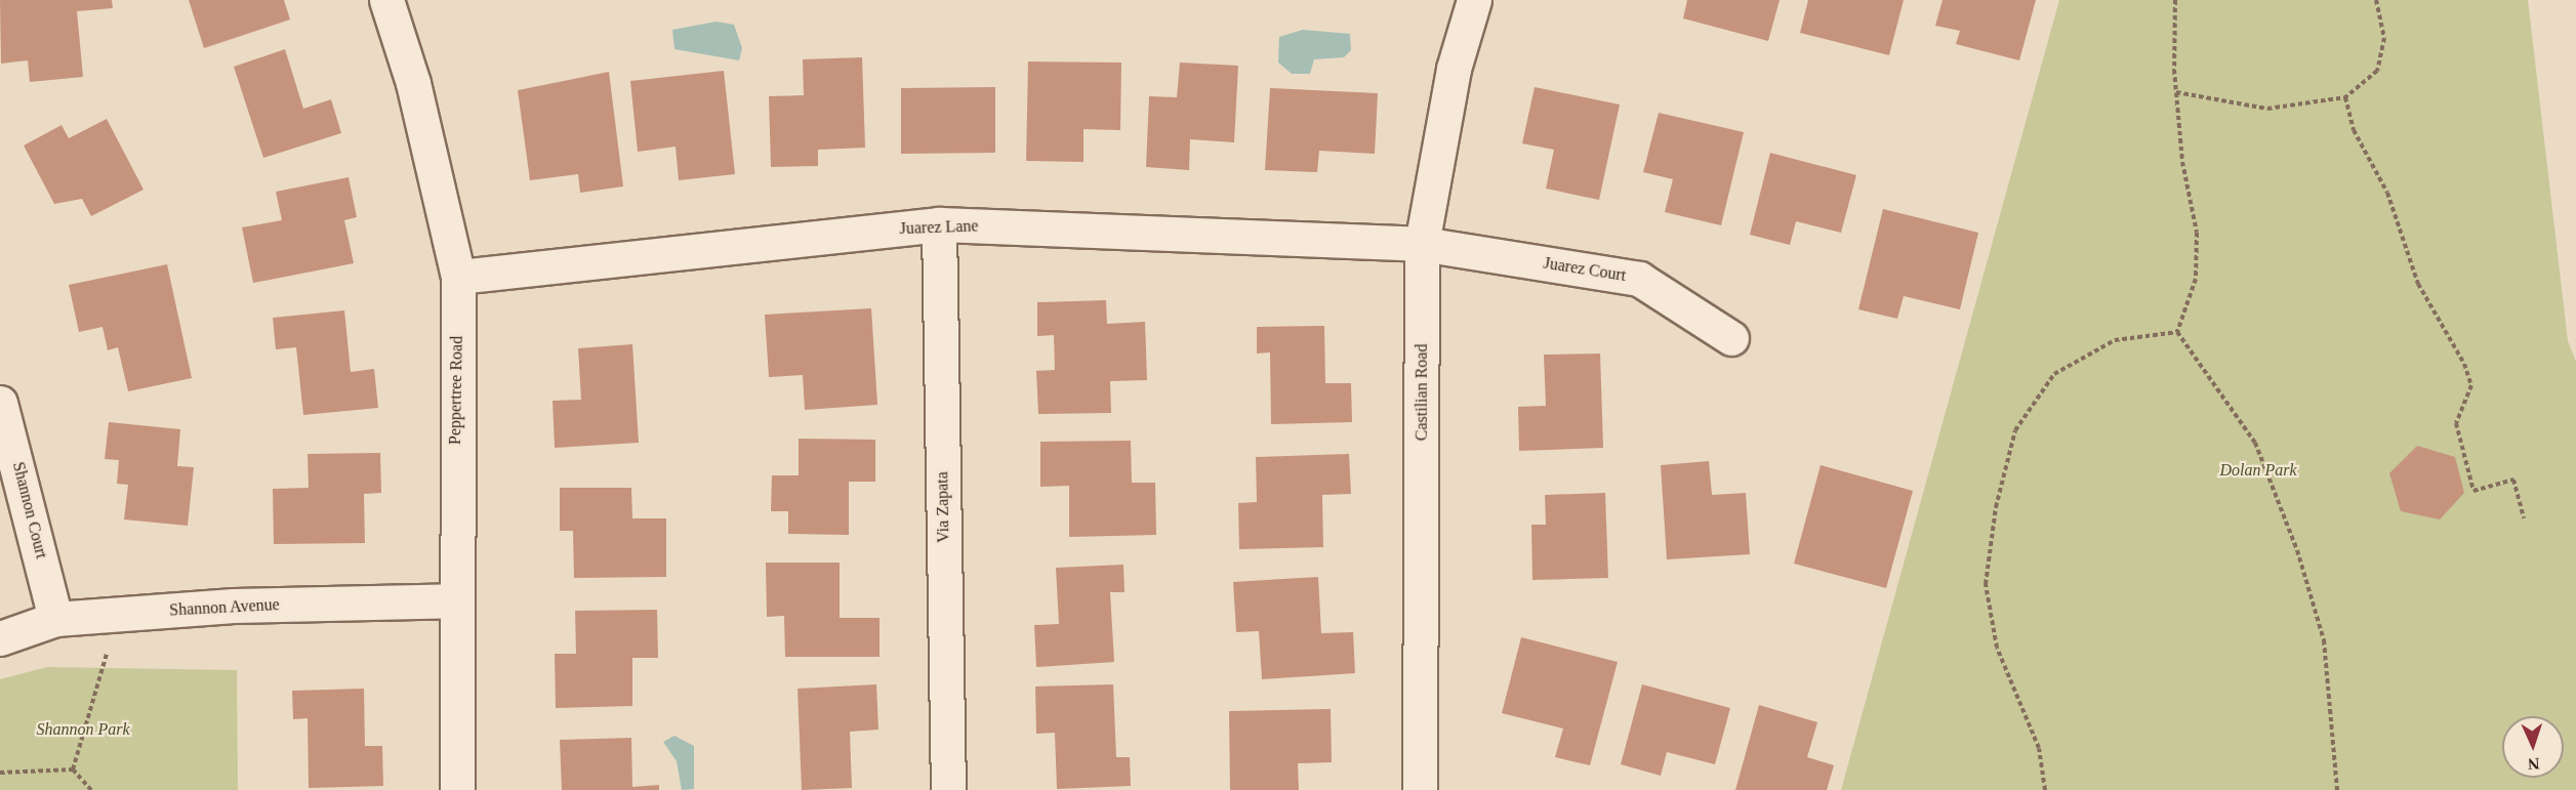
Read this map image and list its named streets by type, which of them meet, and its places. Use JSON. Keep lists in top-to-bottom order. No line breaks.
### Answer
{"streets":{"street":["Juarez Lane","Juarez Court","Peppertree Road","Castilian Road","Via Zapata","Shannon Court","Shannon Avenue"]},"crossings":[["Juarez Lane","Juarez Court"],["Juarez Lane","Peppertree Road"],["Juarez Lane","Castilian Road"],["Juarez Lane","Via Zapata"],["Juarez Court","Castilian Road"],["Peppertree Road","Shannon Avenue"],["Shannon Court","Shannon Avenue"]],"parks":["Dolan Park","Shannon Park"],"north":"bottom"}
